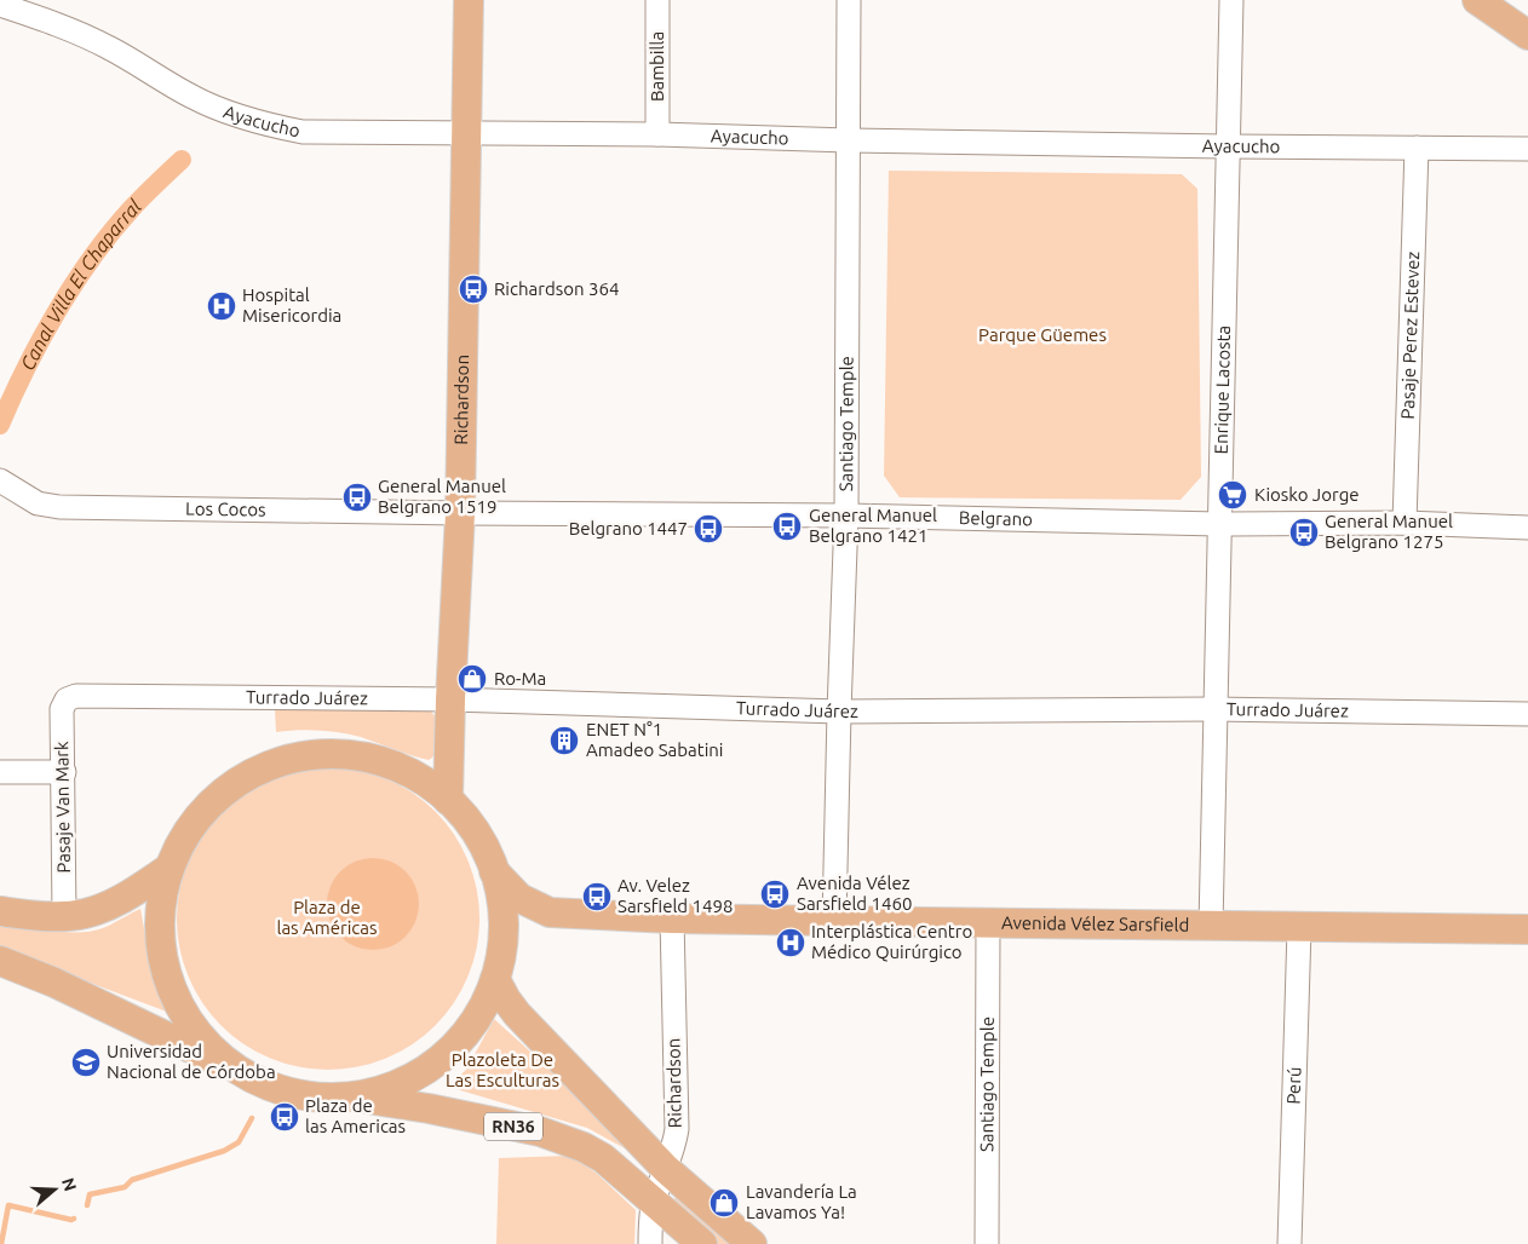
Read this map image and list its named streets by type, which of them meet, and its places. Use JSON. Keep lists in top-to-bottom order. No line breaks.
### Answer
{"streets":{"main road":["Richardson","Avenida Vélez Sarsfield","RN36"],"street":["Bambilla","Ayacucho","Pasaje Perez Estevez","Enrique Lacosta","Santiago Temple","Los Cocos","Belgrano","Turrado Juárez","Pasaje Van Mark","Perú"]},"crossings":[["Bambilla","Ayacucho"],["Ayacucho","Pasaje Perez Estevez"],["Ayacucho","Enrique Lacosta"],["Ayacucho","Richardson"],["Ayacucho","Santiago Temple"],["Pasaje Perez Estevez","Belgrano"],["Enrique Lacosta","Belgrano"],["Enrique Lacosta","Turrado Juárez"],["Enrique Lacosta","Avenida Vélez Sarsfield"],["Richardson","Los Cocos"],["Richardson","Belgrano"],["Richardson","Turrado Juárez"],["Richardson","Avenida Vélez Sarsfield"],["Richardson","RN36"],["Santiago Temple","Belgrano"],["Santiago Temple","Turrado Juárez"],["Santiago Temple","Avenida Vélez Sarsfield"],["Los Cocos","Belgrano"],["Turrado Juárez","Pasaje Van Mark"],["Avenida Vélez Sarsfield","Perú"],["Avenida Vélez Sarsfield","RN36"]],"water":["Canal Villa El Chaparral"],"parks":["Parque Güemes","Plaza de las Américas","Plazoleta De Las Esculturas"],"places":{"bus stop":["Richardson 364","General Manuel Belgrano 1519","General Manuel Belgrano 1421","Belgrano 1447","General Manuel Belgrano 1275","Avenida Vélez Sarsfield 1460","Av. Velez Sarsfield 1498","Plaza de las Americas"],"hospital":["Hospital Misericordia","Interplástica Centro Médico Quirúrgico"],"supermarket":["Kiosko Jorge"],"shop":["Ro-Ma","Lavandería La Lavamos Ya!"],"building":["ENET N°1 Amadeo Sabatini"],"school or university":["Universidad Nacional de Córdoba"]},"north":"right"}
